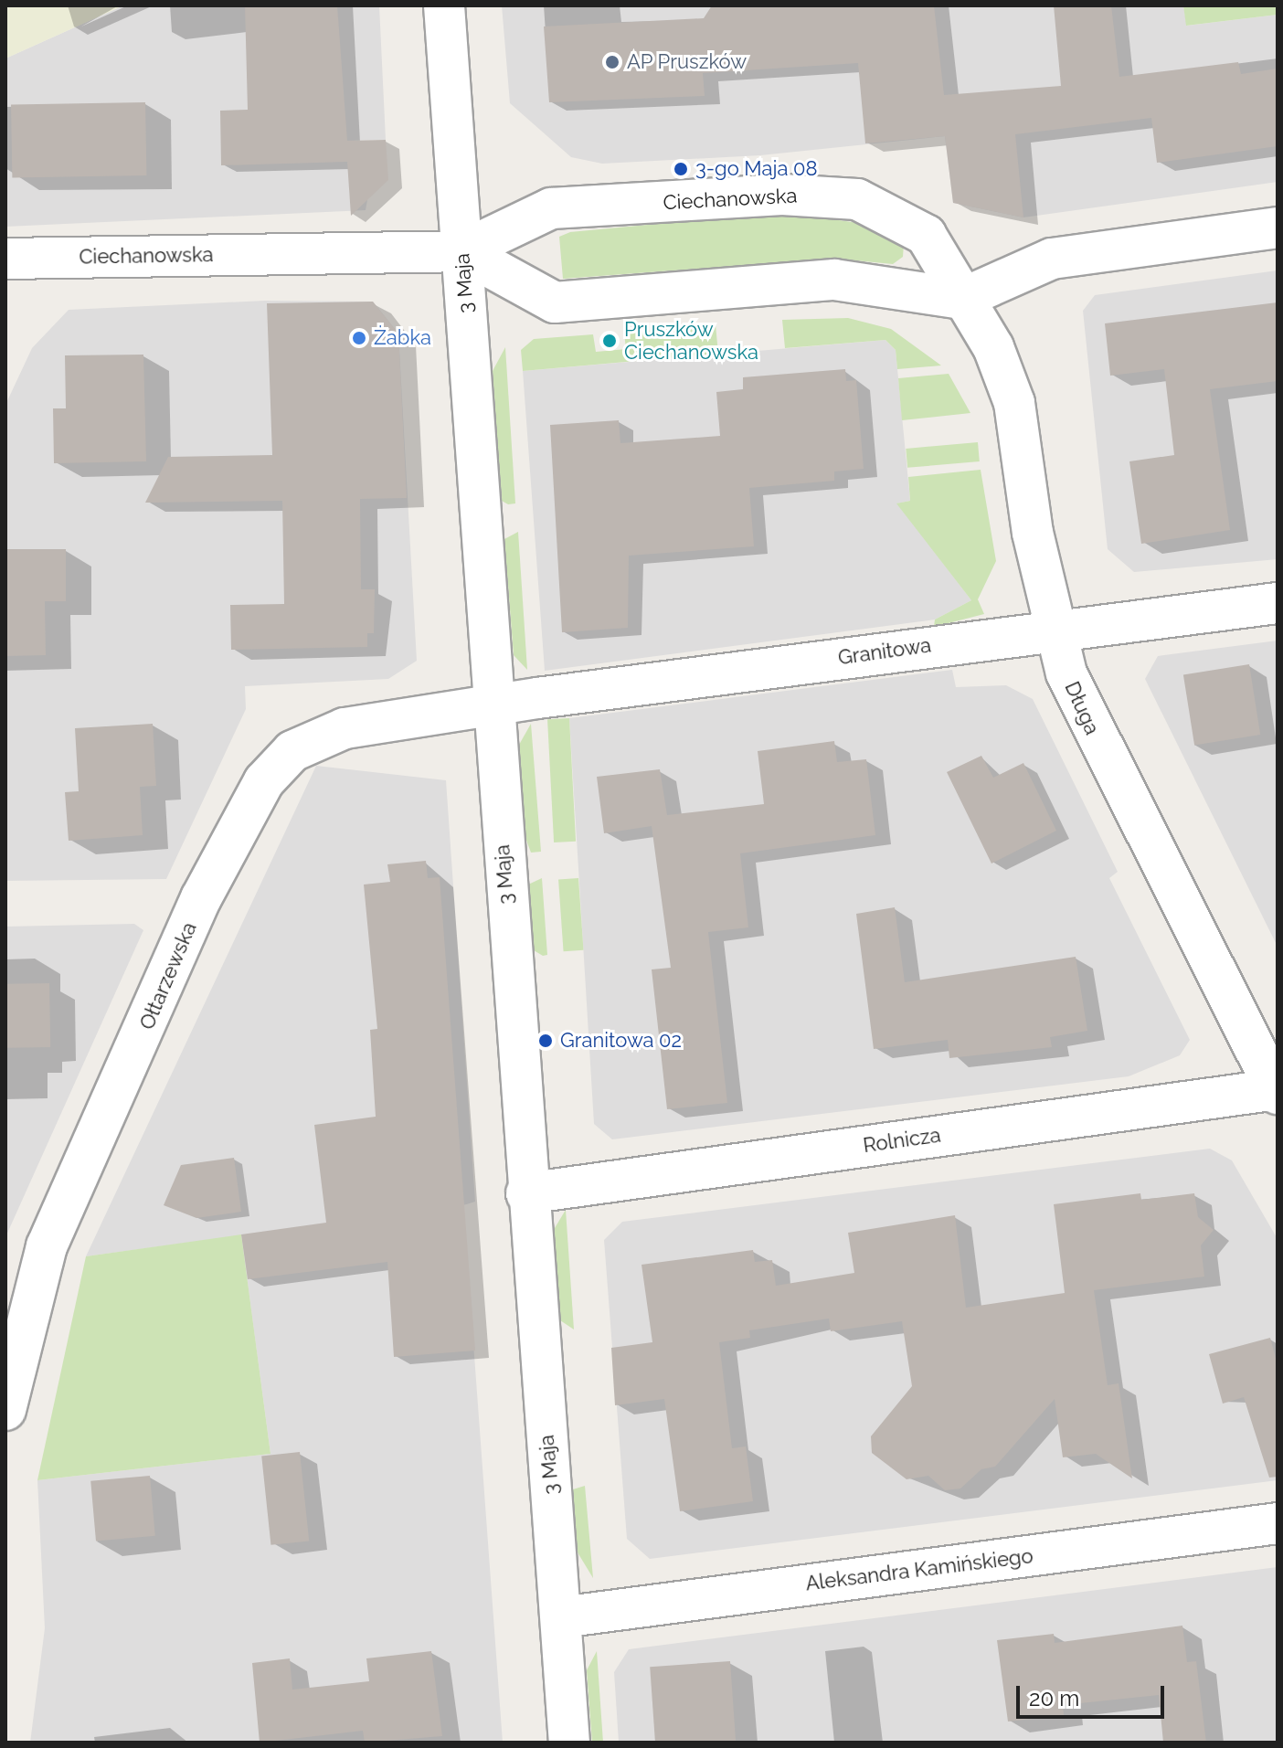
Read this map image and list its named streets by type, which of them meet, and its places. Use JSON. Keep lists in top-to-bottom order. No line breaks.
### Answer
{"streets":{"street":["Ciechanowska","3 Maja","Granitowa","Długa","Ołtarzewska","Rolnicza","Aleksandra Kamińskiego"]},"crossings":[["Ciechanowska","3 Maja"],["Ciechanowska","Długa"],["3 Maja","Granitowa"],["3 Maja","Ołtarzewska"],["3 Maja","Rolnicza"],["3 Maja","Aleksandra Kamińskiego"],["Granitowa","Długa"],["Granitowa","Ołtarzewska"],["Długa","Rolnicza"]],"places":["AP Pruszków","3-go Maja 08","Żabka","Pruszków Ciechanowska","Granitowa 02"],"scale_bar":"20 m"}
